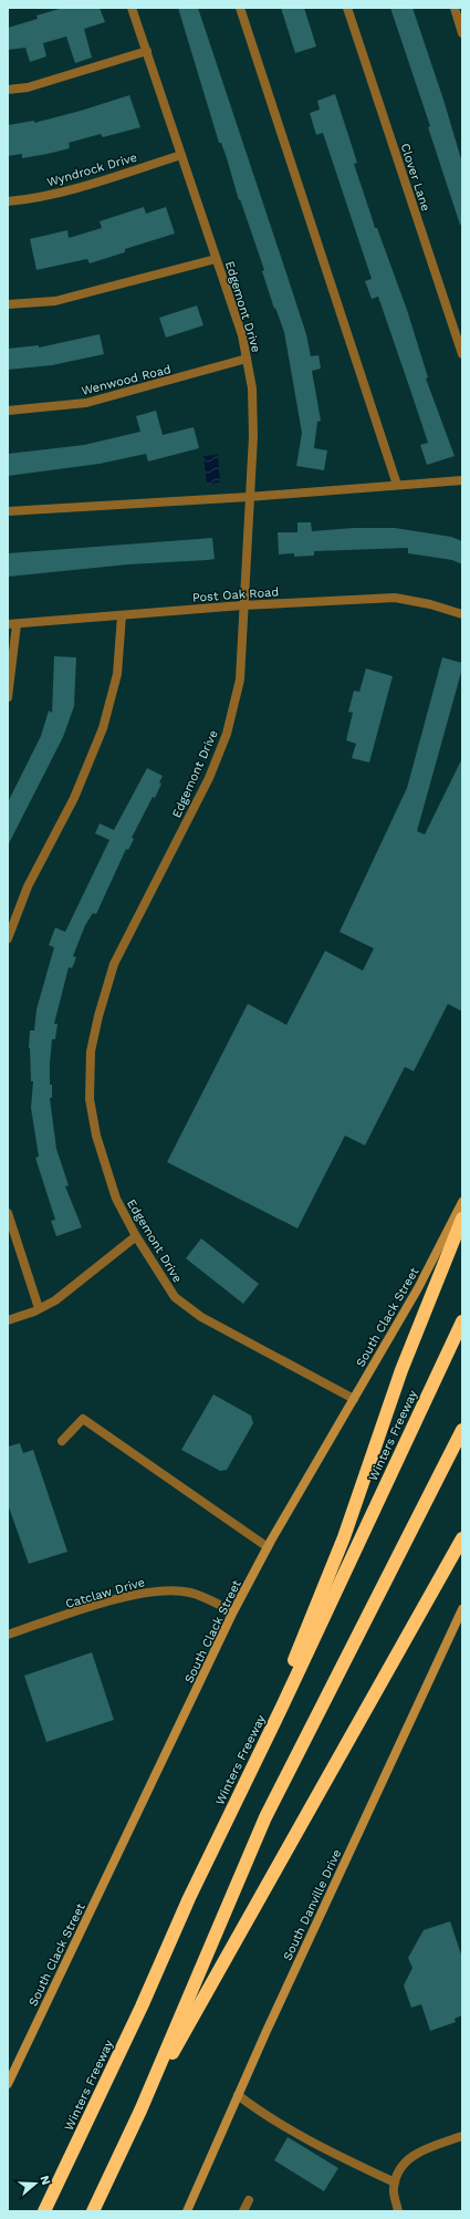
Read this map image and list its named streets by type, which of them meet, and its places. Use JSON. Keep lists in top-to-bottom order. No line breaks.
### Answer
{"streets":{"highway":["Winters Freeway"],"main road":["South Clack Street","South Danville Drive"],"street":["Wyndrock Drive","Clover Lane","Edgemont Drive","Wenwood Road","Post Oak Road","Catclaw Drive"]},"crossings":[["Wyndrock Drive","Edgemont Drive"],["Edgemont Drive","Wenwood Road"],["Edgemont Drive","Post Oak Road"],["Edgemont Drive","South Clack Street"],["South Clack Street","Catclaw Drive"]],"north":"right"}
